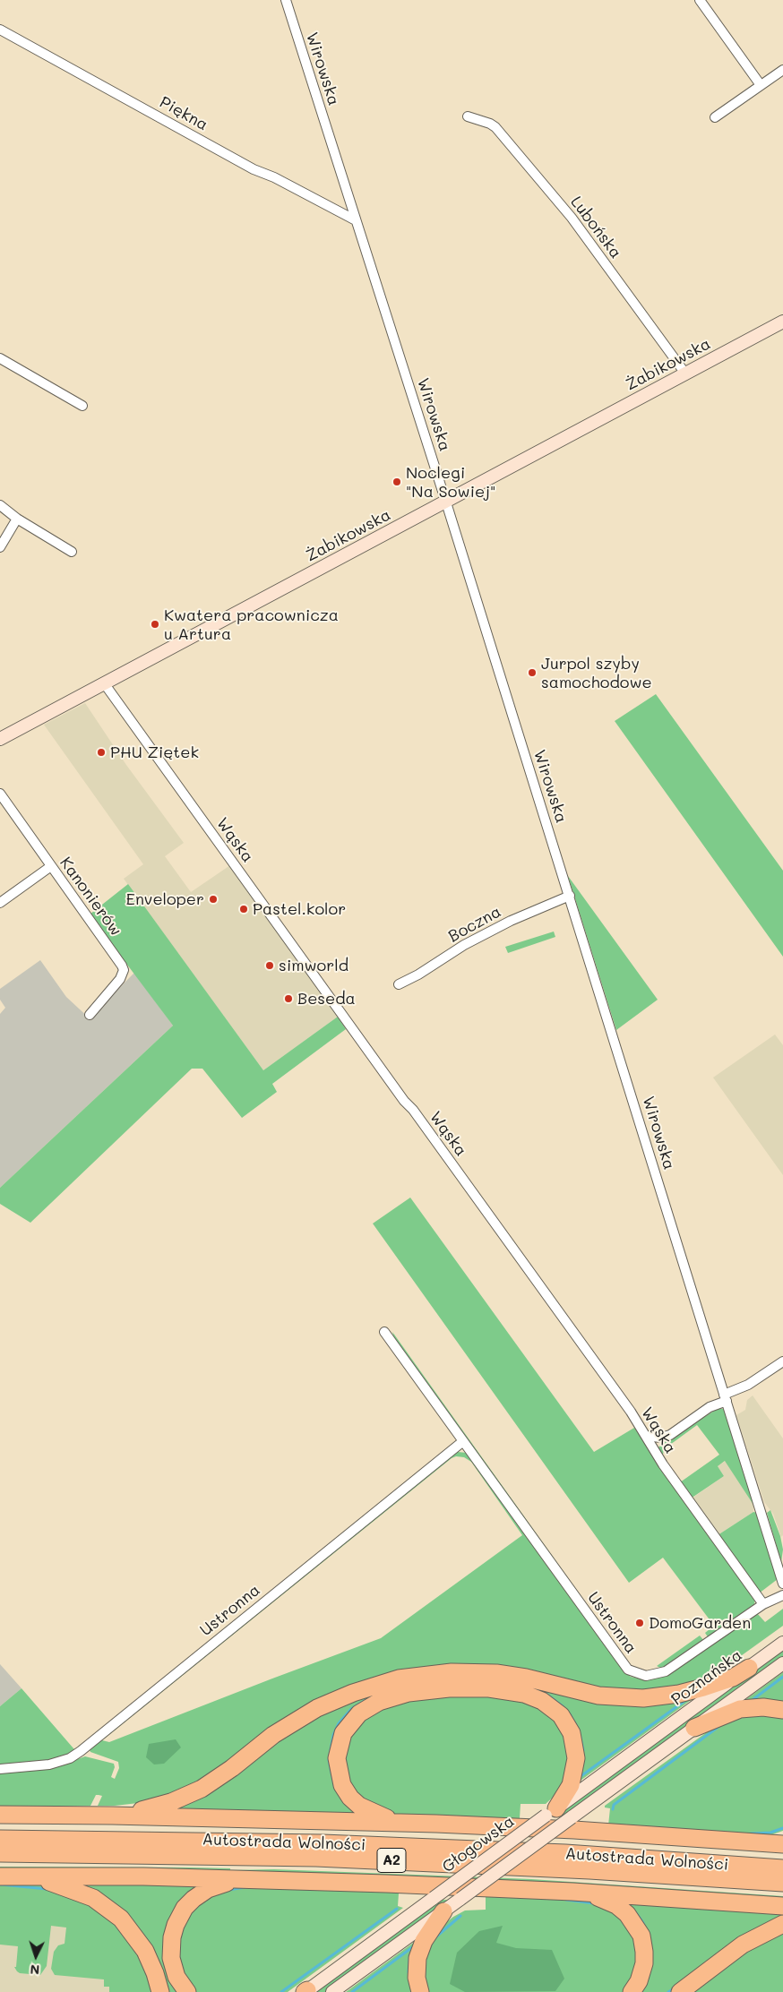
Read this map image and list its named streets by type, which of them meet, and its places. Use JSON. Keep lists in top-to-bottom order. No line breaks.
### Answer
{"streets":{"highway":["Autostrada Wolności","A2"],"main road":["Żabikowska","Poznańska","Głogowska"],"street":["Wirowska","Piękna","Lubońska","Wąska","Kanonierów","Boczna","Ustronna"]},"crossings":[["Wirowska","Piękna"],["Wirowska","Żabikowska"],["Wirowska","Boczna"],["Lubońska","Żabikowska"],["Żabikowska","Wąska"],["Wąska","Ustronna"],["Poznańska","Głogowska"]],"places":["Noclegi \"Na Sowiej\"","Kwatera pracownicza u Artura","Jurpol szyby samochodowe","PHU Ziętek","Enveloper","Pastel.kolor","simworld","Beseda","DomoGarden"],"north":"bottom"}
